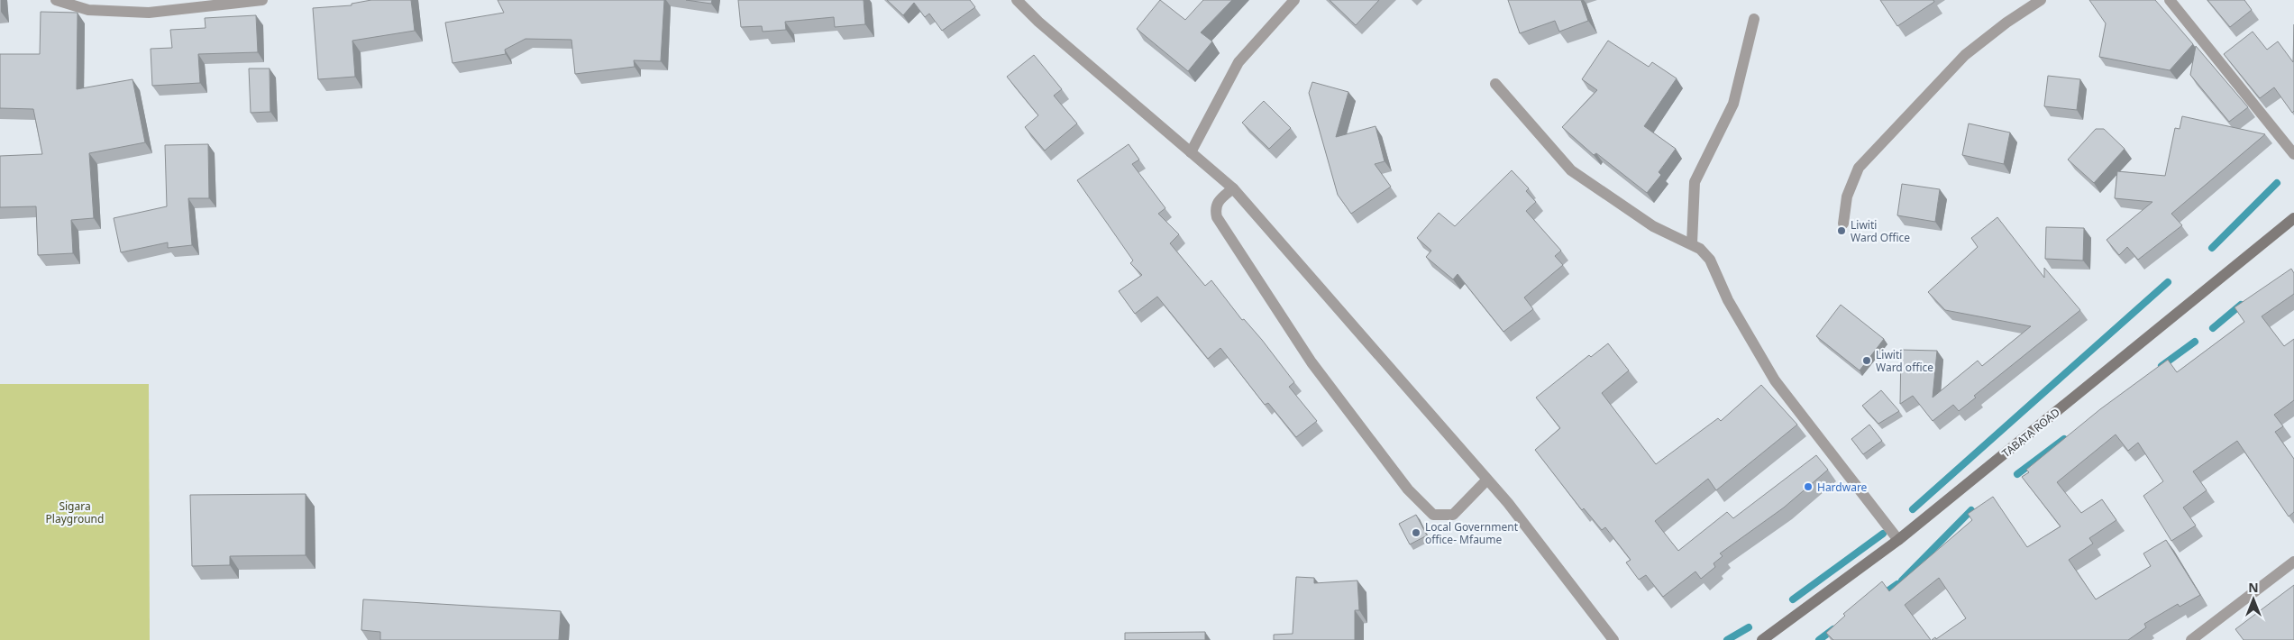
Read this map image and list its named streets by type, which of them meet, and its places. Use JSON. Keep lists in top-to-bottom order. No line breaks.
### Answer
{"streets":{"main road":["TABATA ROAD"]},"parks":["Sigara Playground"],"places":["Liwiti Ward Office","Liwiti Ward office","Hardware","Local Government office- Mfaume"],"north":"top"}
